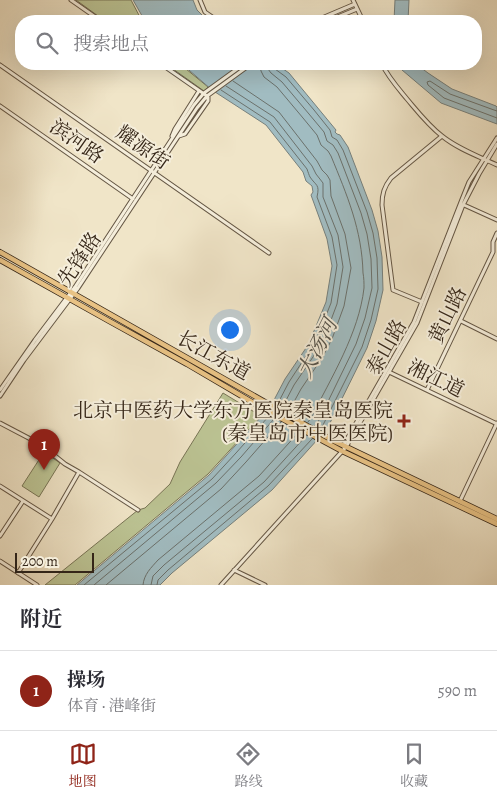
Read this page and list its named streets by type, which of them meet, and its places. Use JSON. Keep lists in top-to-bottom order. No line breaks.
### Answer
{"streets":{"main road":["长江东道"],"street":["滨河路","耀源街","先锋路","黄山路","泰山路","湘江道"]},"crossings":[["滨河路","先锋路"],["耀源街","先锋路"],["先锋路","长江东道"],["黄山路","湘江道"],["泰山路","长江东道"],["泰山路","湘江道"]],"water":["大汤河"],"places":{"health":["北京中医药大学东方医院秦皇岛医院 (秦皇岛市中医医院)"]},"scale_bar":"200 m","page":{"search":"搜索地点","pins":"1","scale":"200 m","heading":"附近","list":[{"mark":"1","name":"操场","note":"体育 · 港峰街","value":"590 m"}],"nav":["地图","路线","收藏"]}}
